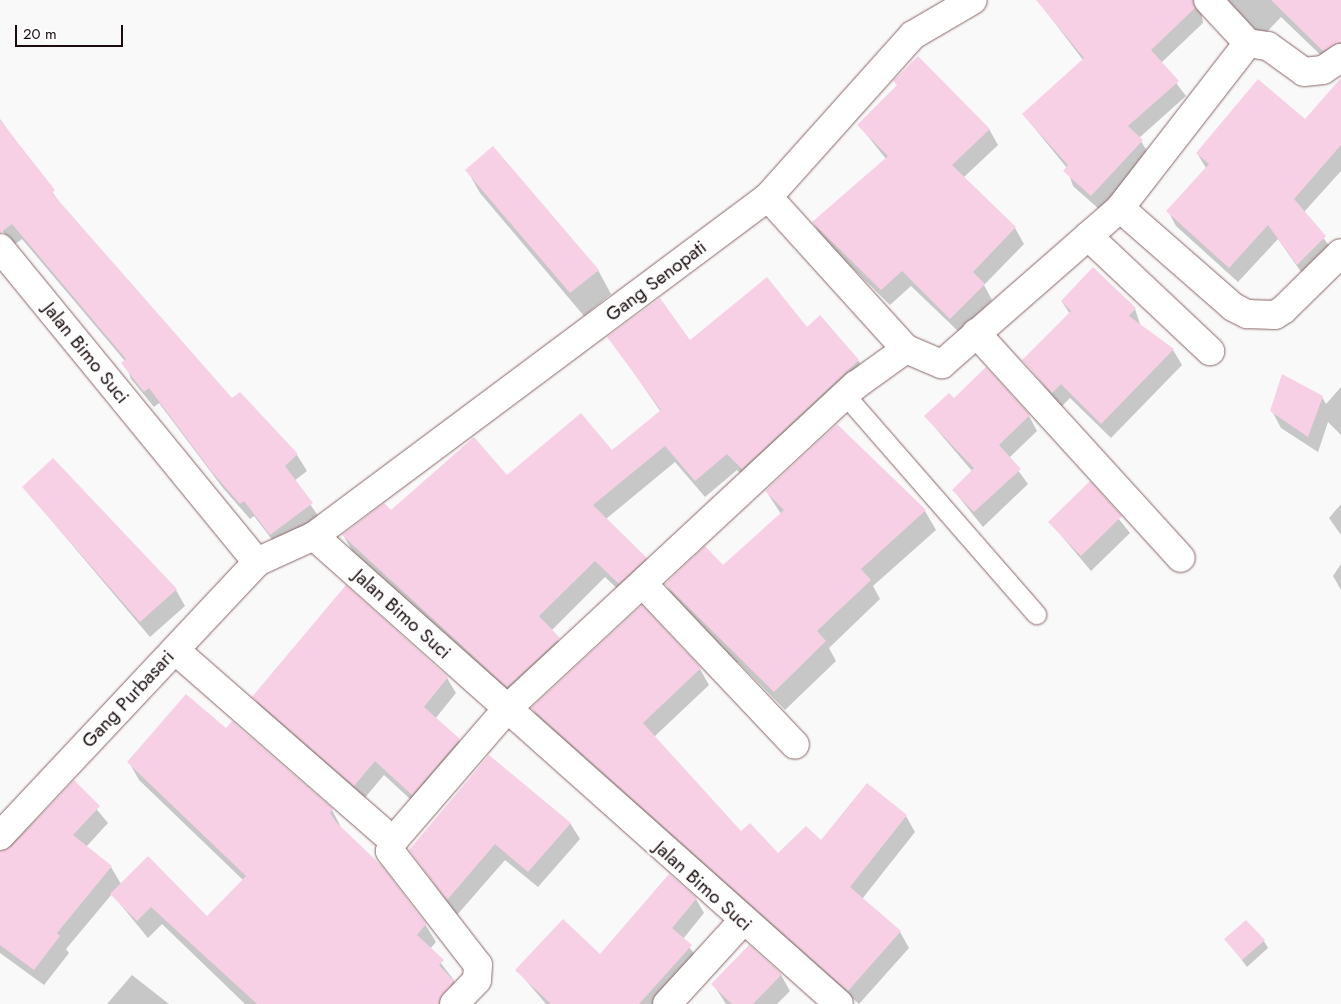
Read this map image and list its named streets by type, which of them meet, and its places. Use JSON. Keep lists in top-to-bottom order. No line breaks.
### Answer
{"streets":{"street":["Gang Senopati","Jalan Bimo Suci","Gang Purbasari"]},"crossings":[["Gang Senopati","Jalan Bimo Suci"],["Jalan Bimo Suci","Gang Purbasari"]],"scale_bar":"20 m"}
